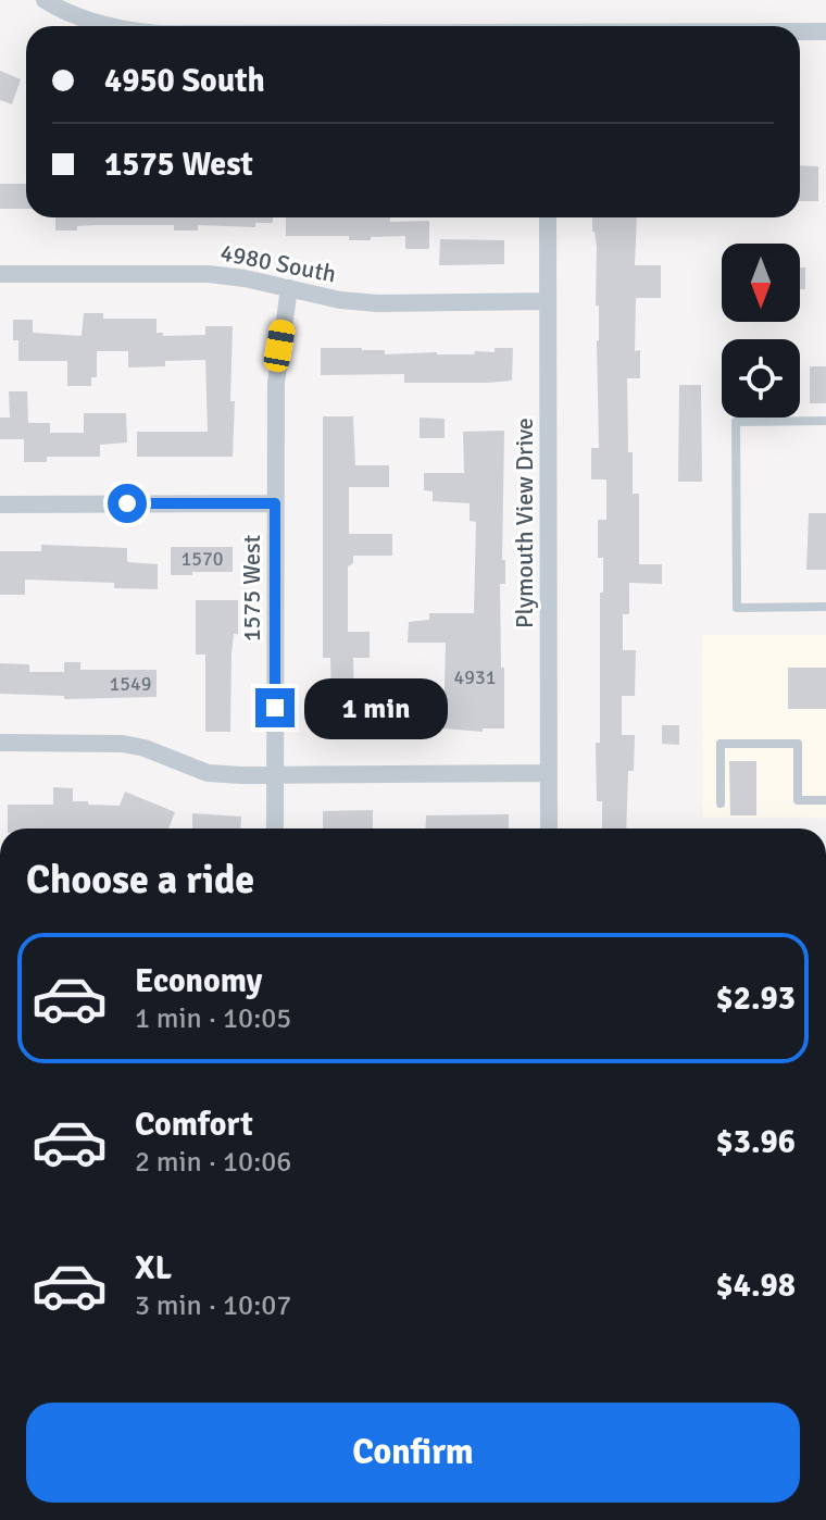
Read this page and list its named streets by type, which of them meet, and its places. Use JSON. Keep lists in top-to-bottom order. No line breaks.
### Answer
{"streets":{"street":["4980 South","Plymouth View Drive","1575 West"]},"crossings":[["4980 South","Plymouth View Drive"],["4980 South","1575 West"]],"house_numbers":["1570","4931","1549"],"north":"bottom","page":{"banner":["4950 South","1575 West"],"bubble":"1 min","heading":"Choose a ride","list":[{"name":"Economy","note":"1 min · 10:05","value":"$2.93"},{"name":"Comfort","note":"2 min · 10:06","value":"$3.96"},{"name":"XL","note":"3 min · 10:07","value":"$4.98"}],"buttons":"Confirm"}}
